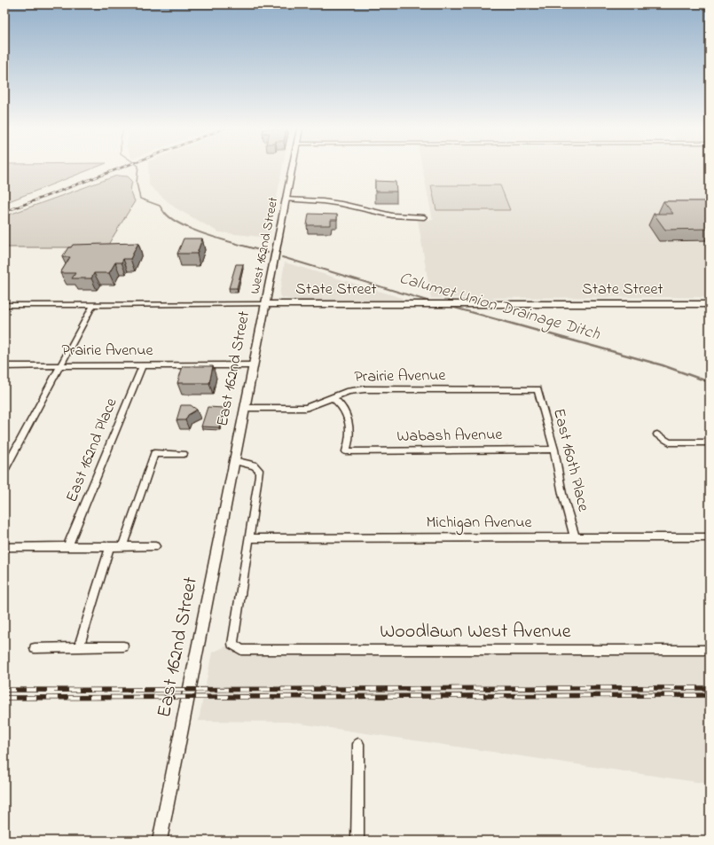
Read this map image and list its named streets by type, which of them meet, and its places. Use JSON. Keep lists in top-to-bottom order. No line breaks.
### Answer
{"streets":{"main road":["West 162nd Street","State Street","East 162nd Street"],"street":["Prairie Avenue","Wabash Avenue","East 162nd Place","East 160th Place","Michigan Avenue","Woodlawn West Avenue"]},"crossings":[["West 162nd Street","State Street"],["West 162nd Street","East 162nd Street"],["State Street","East 162nd Street"],["Prairie Avenue","East 162nd Street"],["Prairie Avenue","Wabash Avenue"],["Prairie Avenue","East 162nd Place"],["Prairie Avenue","East 160th Place"],["Wabash Avenue","East 160th Place"],["East 160th Place","Michigan Avenue"],["Michigan Avenue","Woodlawn West Avenue"]],"water":["Calumet Union Drainage Ditch"]}
